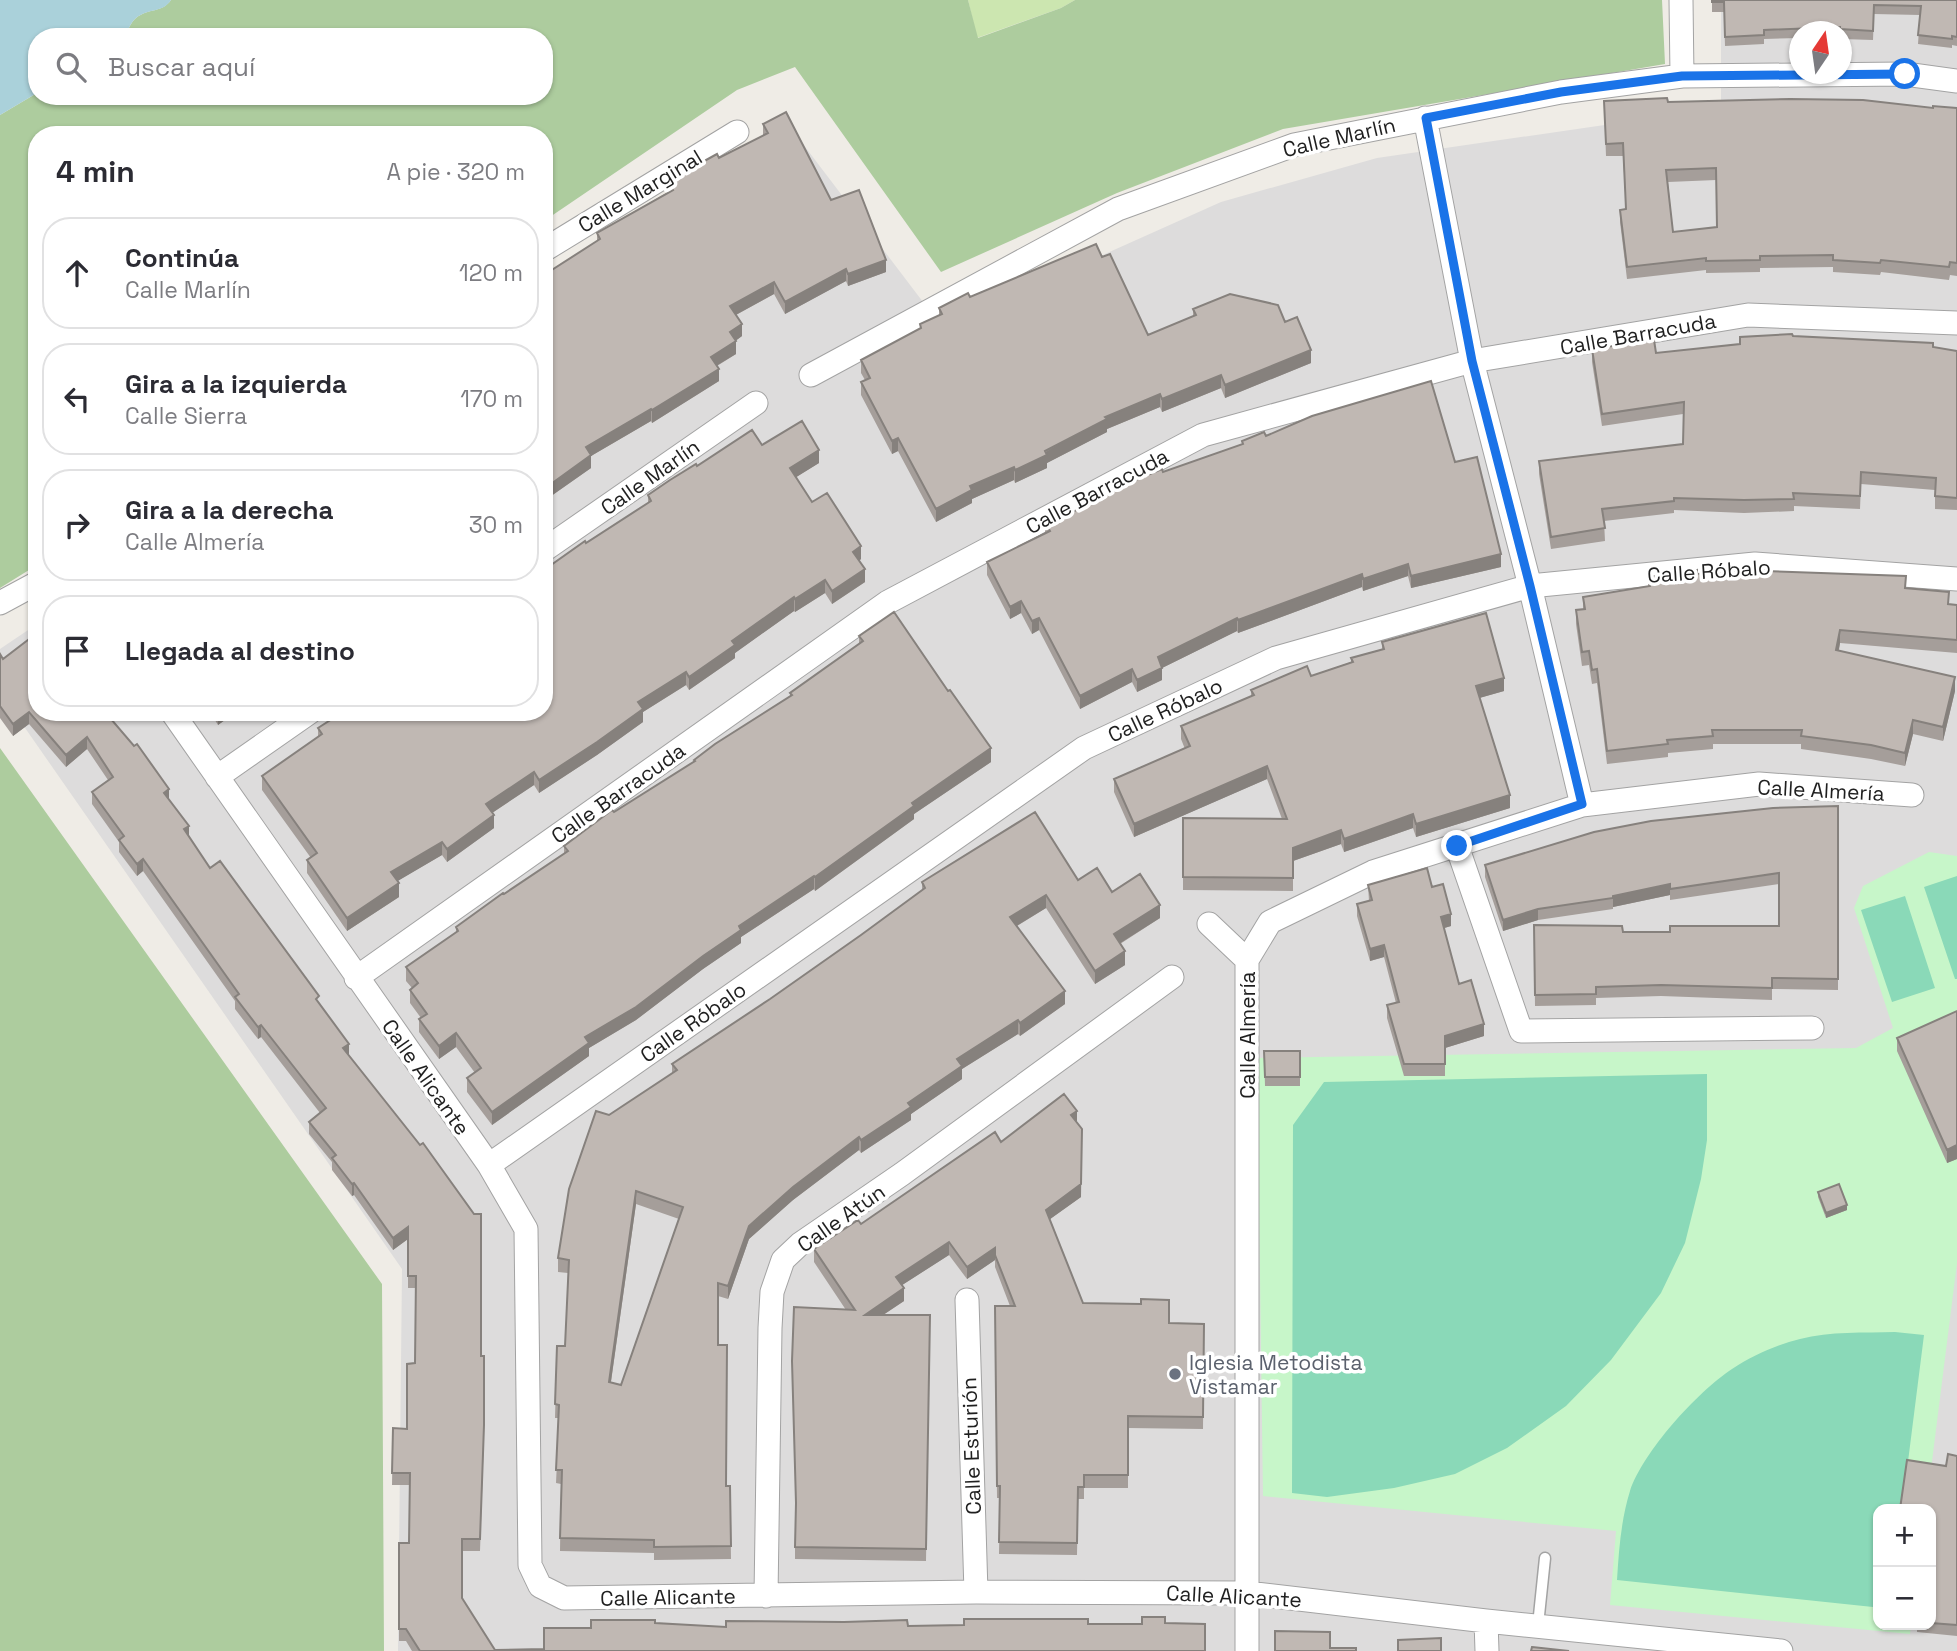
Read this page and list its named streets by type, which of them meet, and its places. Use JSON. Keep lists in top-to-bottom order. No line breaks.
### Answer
{"streets":{"street":["Calle Marlín","Calle Marginal","Calle Barracuda","Calle Róbalo","Calle Almería","Calle Alicante","Calle Atún","Calle Esturión"]},"crossings":[["Calle Barracuda","Calle Alicante"],["Calle Róbalo","Calle Alicante"],["Calle Almería","Calle Alicante"],["Calle Alicante","Calle Atún"],["Calle Alicante","Calle Esturión"]],"places":["Iglesia Metodista Vistamar"],"north":"top","page":{"search":"Buscar aquí","heading":["4 min","A pie · 320 m"],"list":[["Continúa","Calle Marlín","120 m"],["Gira a la izquierda","Calle Sierra","170 m"],["Gira a la derecha","Calle Almería","30 m"],"Llegada al destino"],"map_buttons":["+","−"]}}
